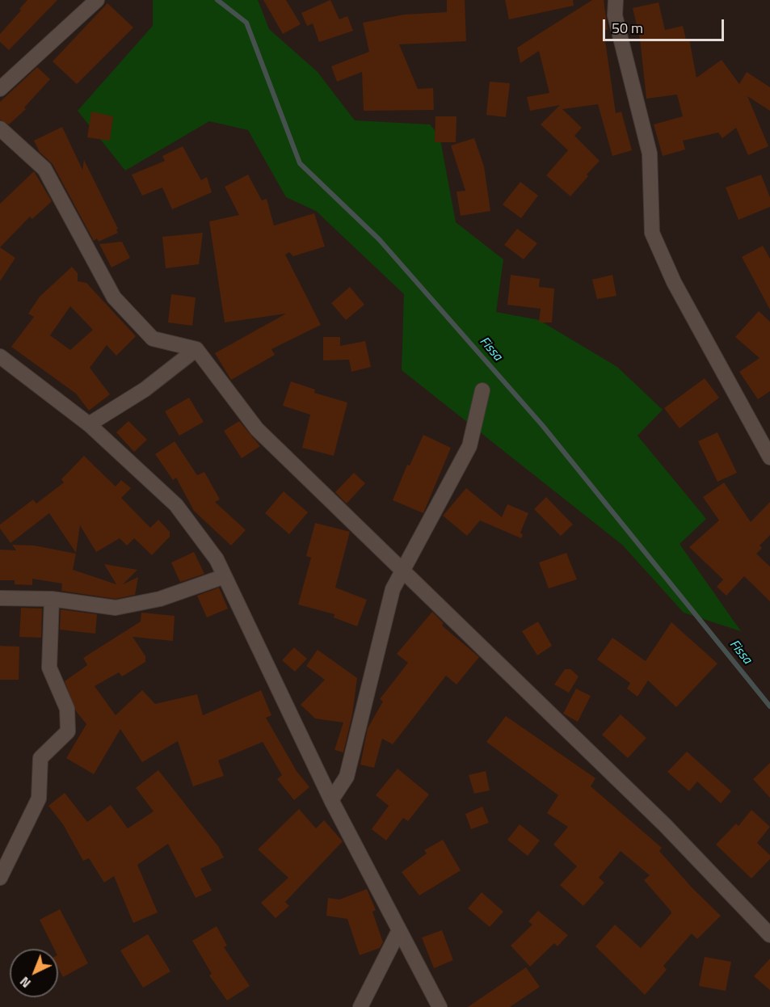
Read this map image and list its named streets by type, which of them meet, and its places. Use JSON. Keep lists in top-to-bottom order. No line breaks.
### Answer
{"water":["Fissa"],"scale_bar":"50 m","north":"bottom left"}
